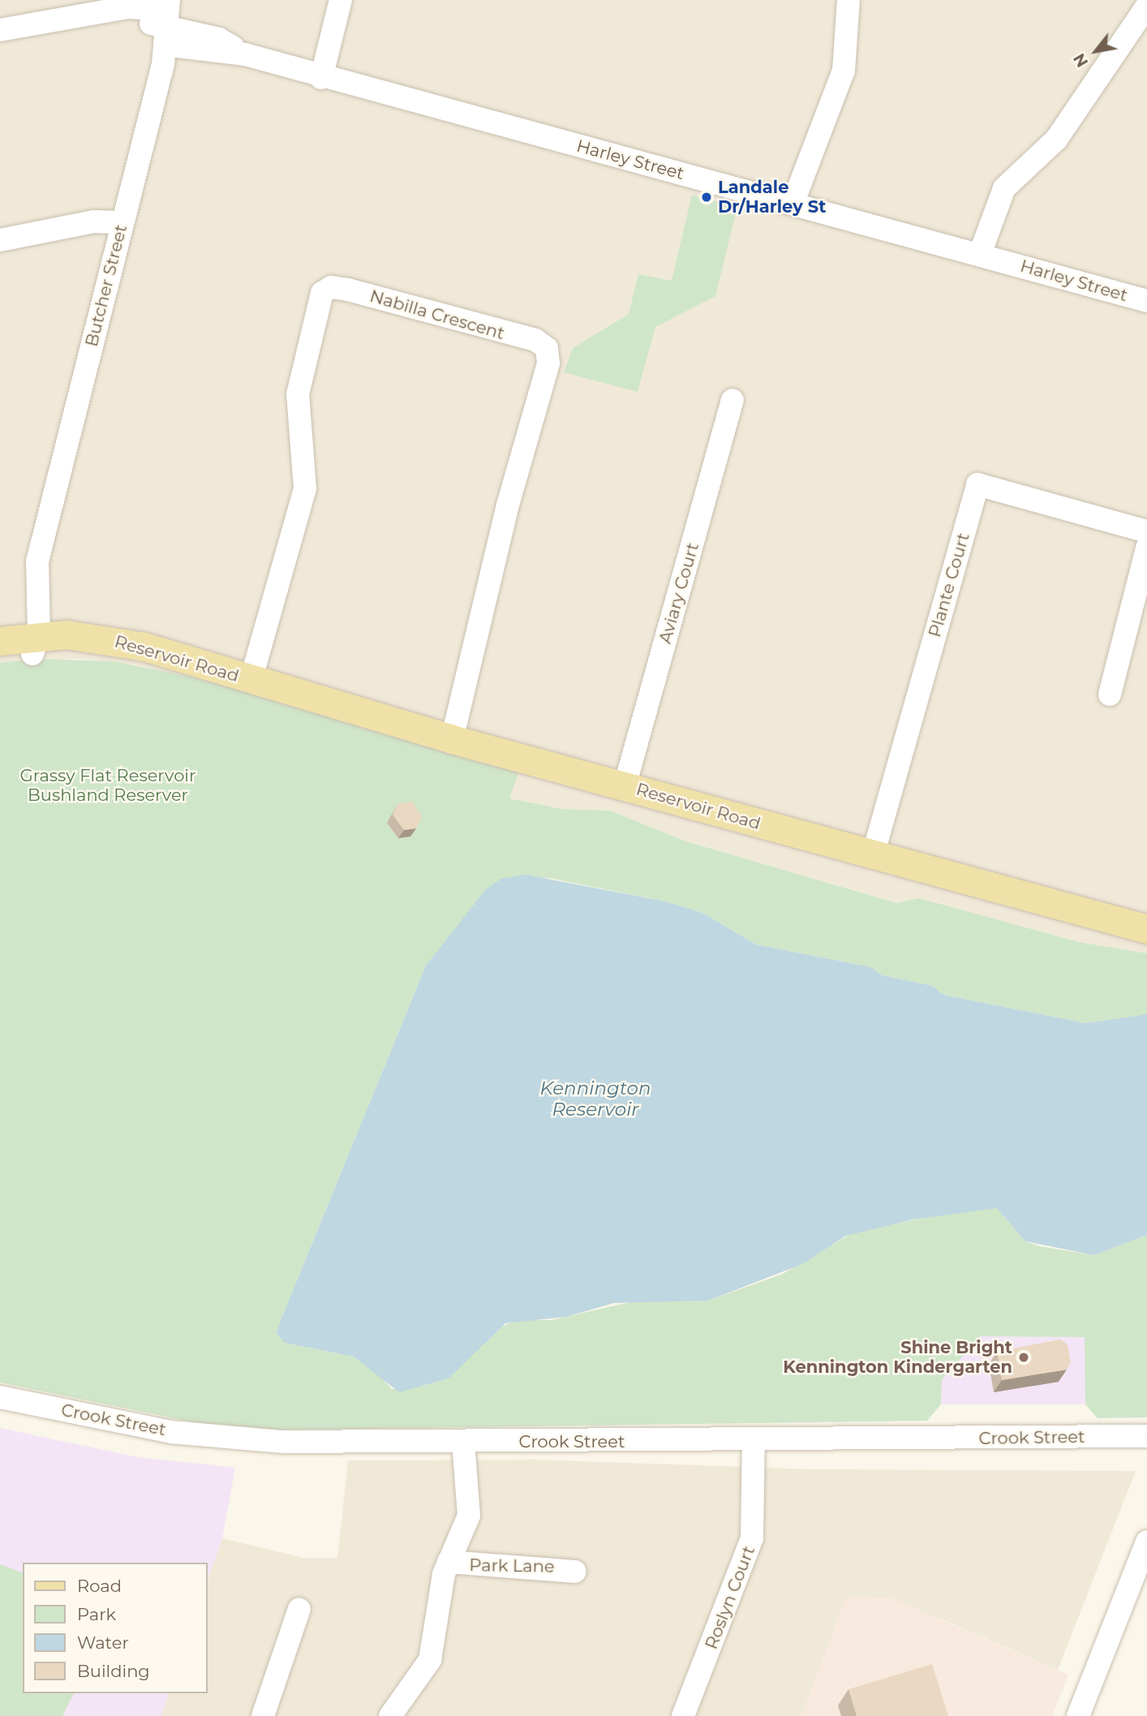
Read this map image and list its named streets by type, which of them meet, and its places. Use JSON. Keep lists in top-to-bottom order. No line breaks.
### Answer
{"streets":{"main road":["Reservoir Road"],"street":["Harley Street","Butcher Street","Nabilla Crescent","Plante Court","Aviary Court","Crook Street","Park Lane","Roslyn Court"]},"crossings":[["Harley Street","Butcher Street"],["Butcher Street","Reservoir Road"],["Nabilla Crescent","Reservoir Road"],["Plante Court","Reservoir Road"],["Aviary Court","Reservoir Road"],["Crook Street","Roslyn Court"]],"water":["Kennington Reservoir"],"parks":["Grassy Flat Reservoir Bushland Reserver"],"places":["Landale Dr/Harley St","Shine Bright Kennington Kindergarten"],"legend":["Road","Park","Water","Building"],"north":"bottom left"}
